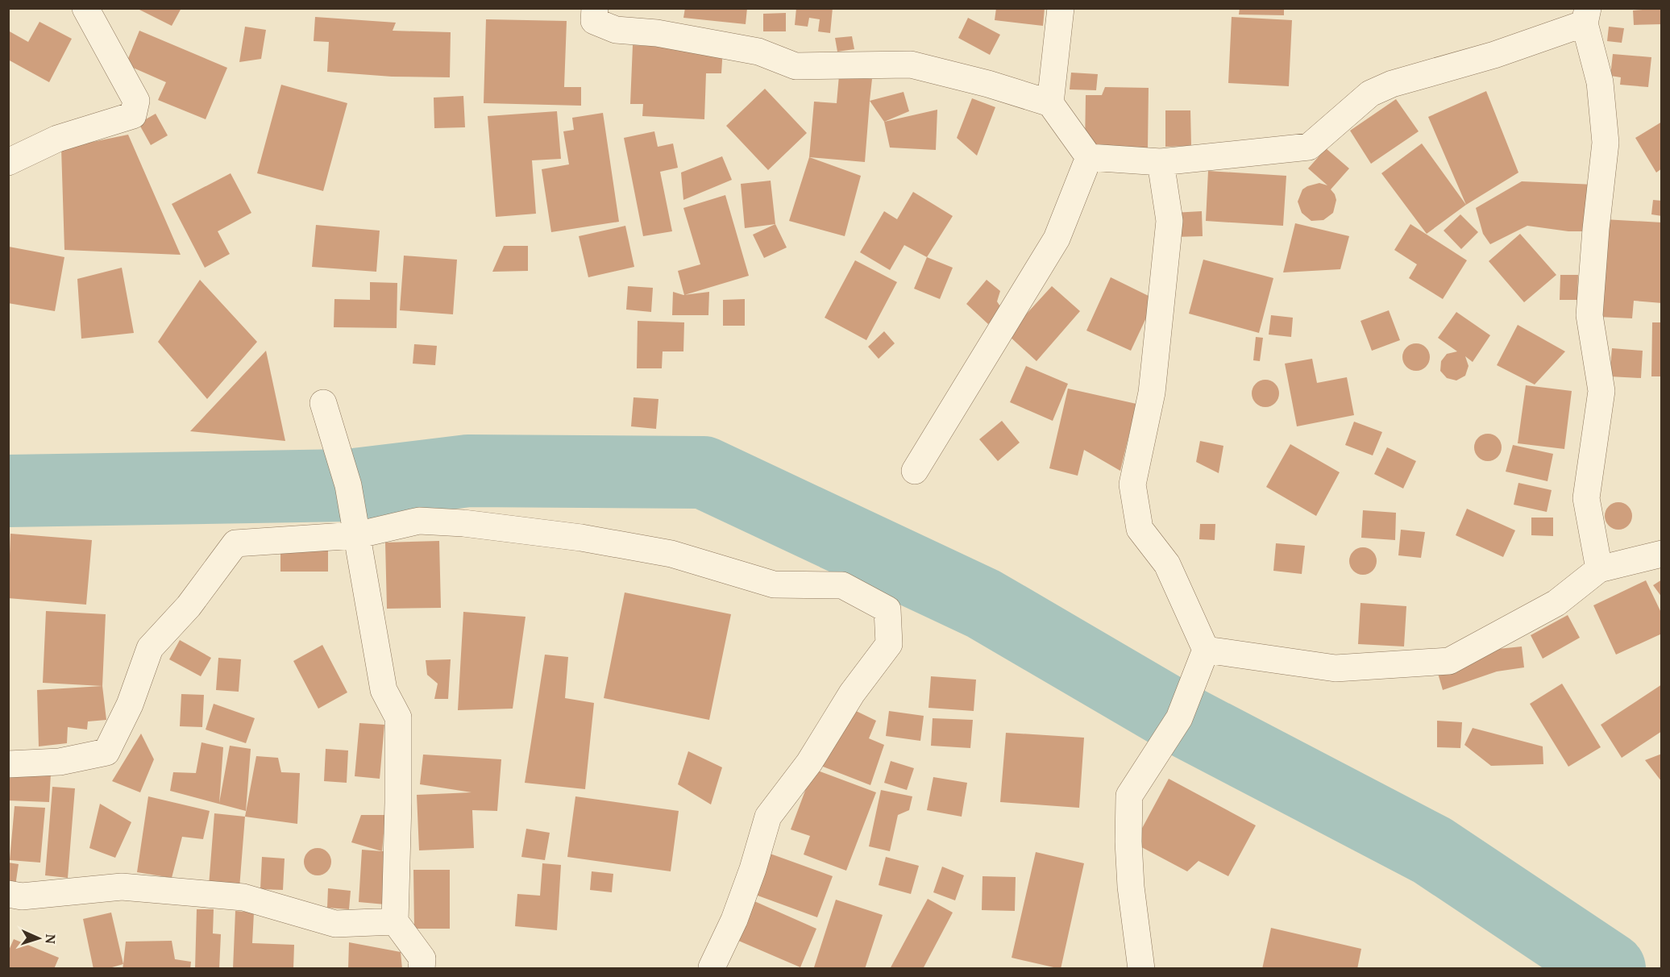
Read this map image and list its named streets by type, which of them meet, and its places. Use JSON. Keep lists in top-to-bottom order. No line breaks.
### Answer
{"north":"right"}
